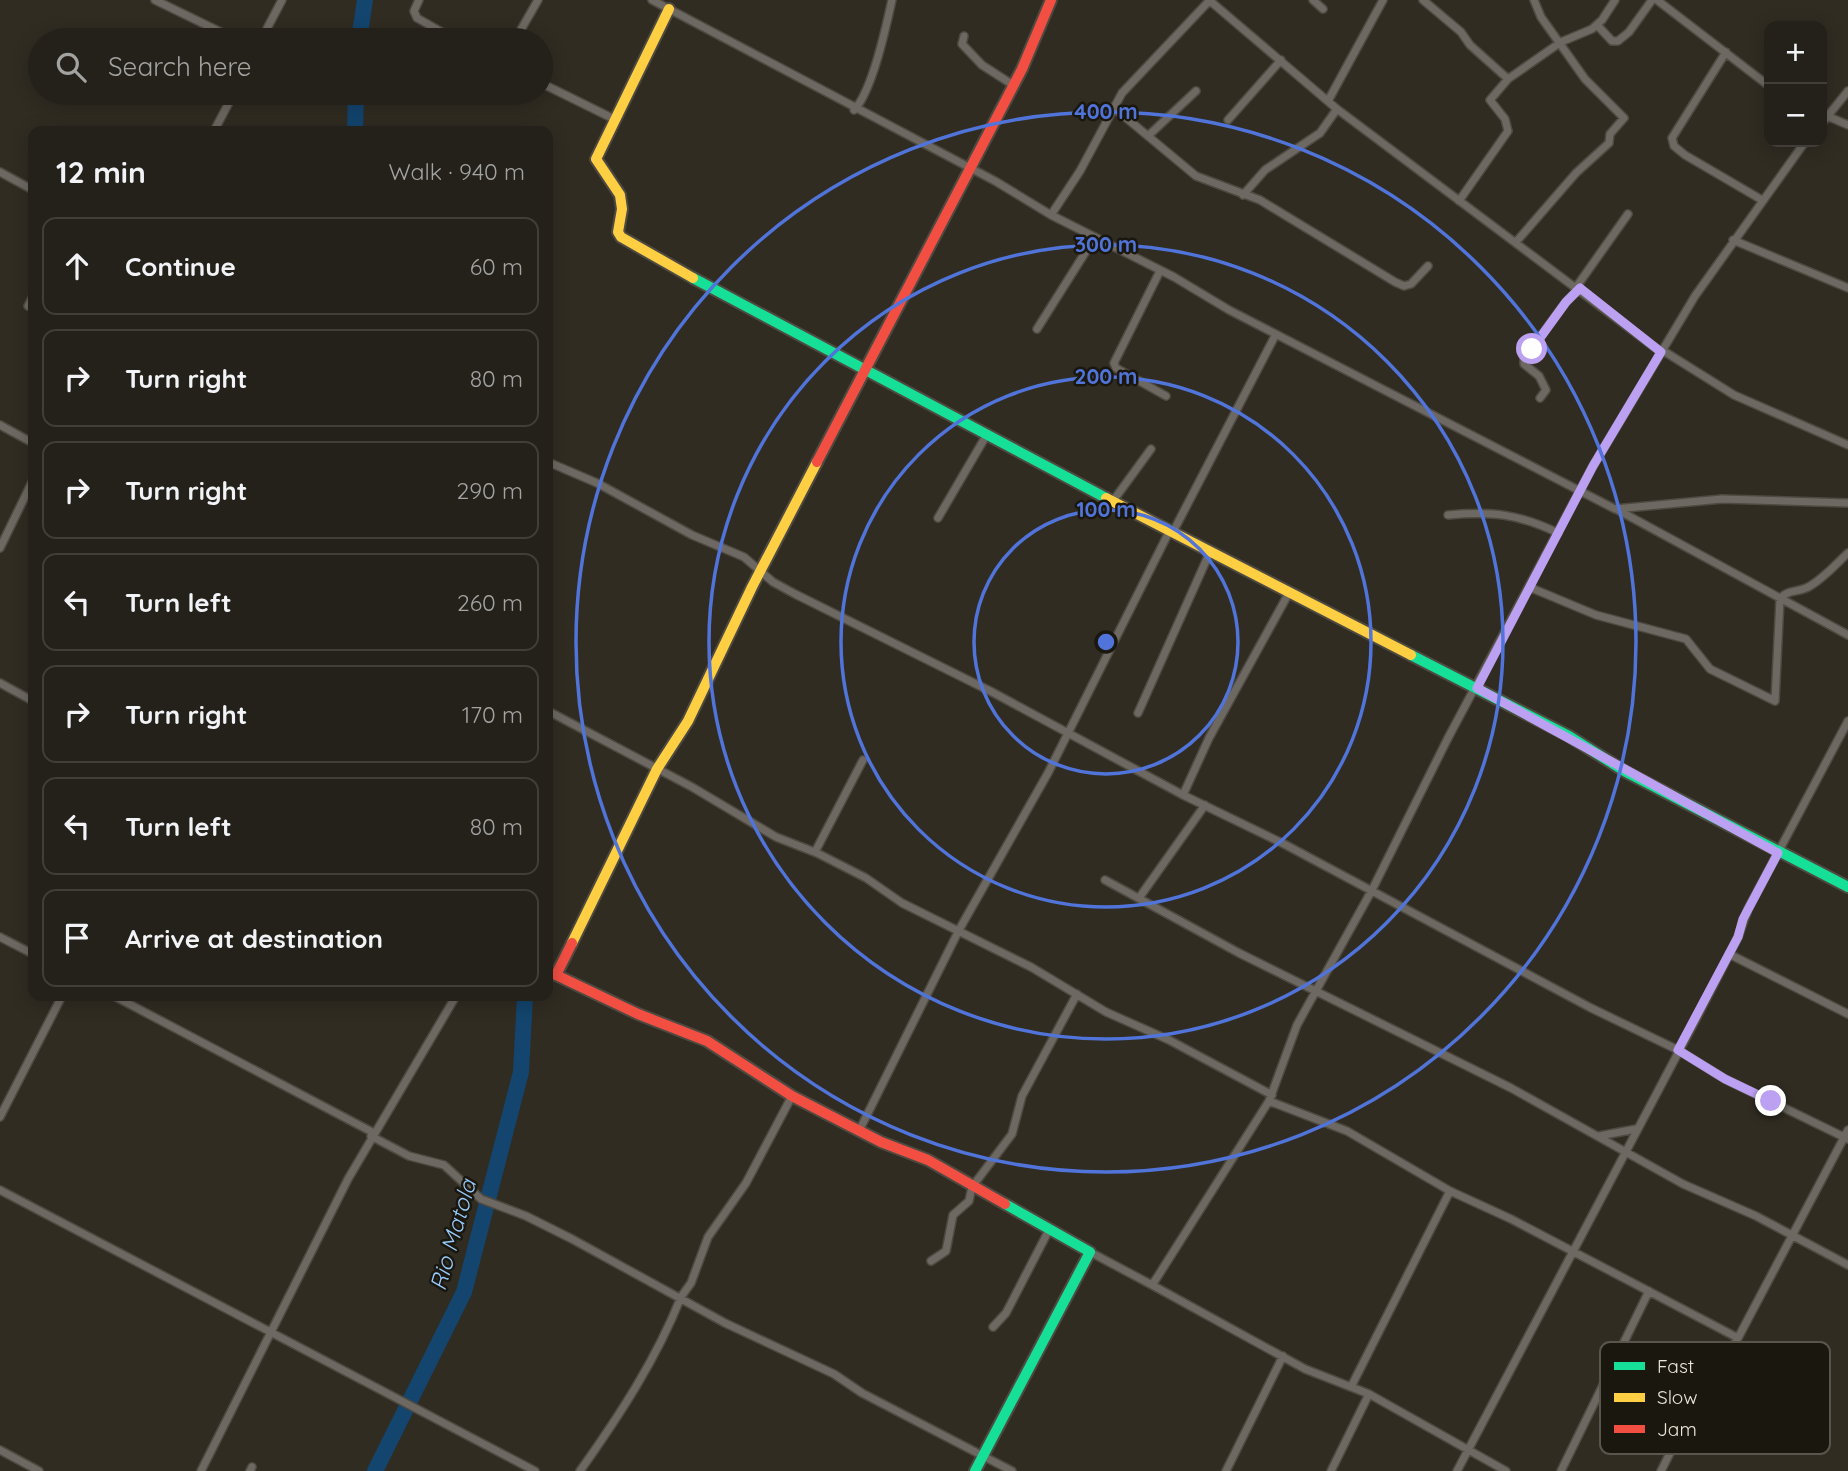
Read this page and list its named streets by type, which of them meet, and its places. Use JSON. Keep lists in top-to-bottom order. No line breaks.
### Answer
{"water":["Rio Matola"],"legend":["Fast","Slow","Jam"],"page":{"map_buttons":["+","−"],"search":"Search here","heading":["12 min","Walk · 940 m"],"list":[["Continue","60 m"],["Turn right","80 m"],["Turn right","290 m"],["Turn left","260 m"],["Turn right","170 m"],["Turn left","80 m"],"Arrive at destination"]},"rings":["400 m","300 m","200 m","100 m"]}
